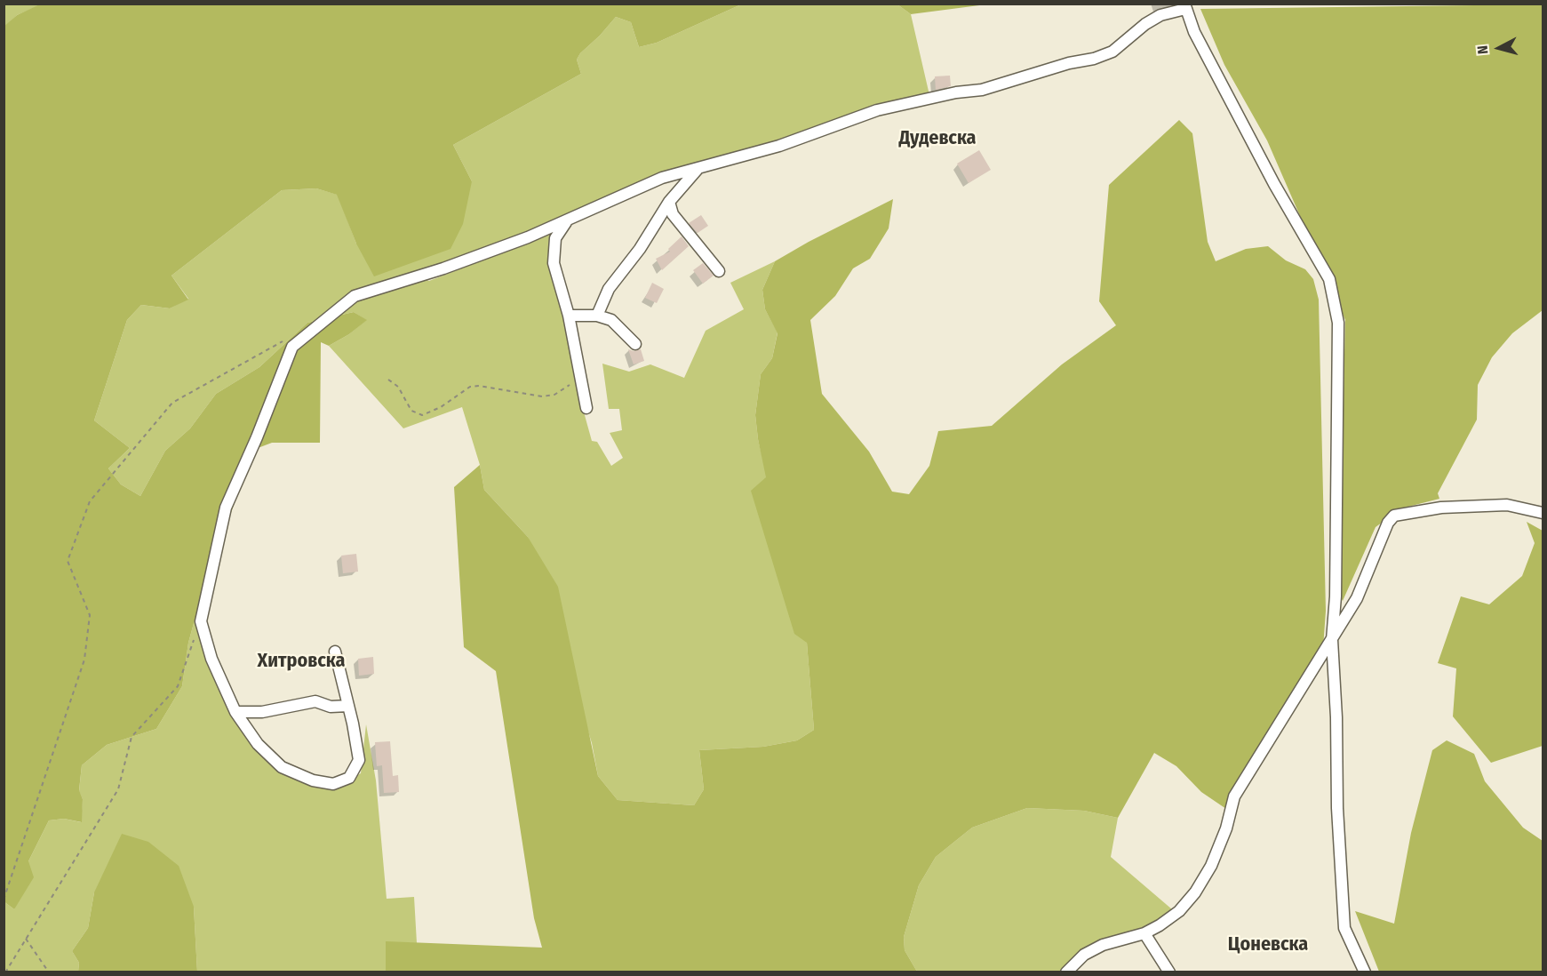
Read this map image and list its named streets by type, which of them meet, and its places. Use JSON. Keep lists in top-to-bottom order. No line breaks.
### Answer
{"districts":["Дудевска","Хитровска","Цоневска"],"north":"left"}
